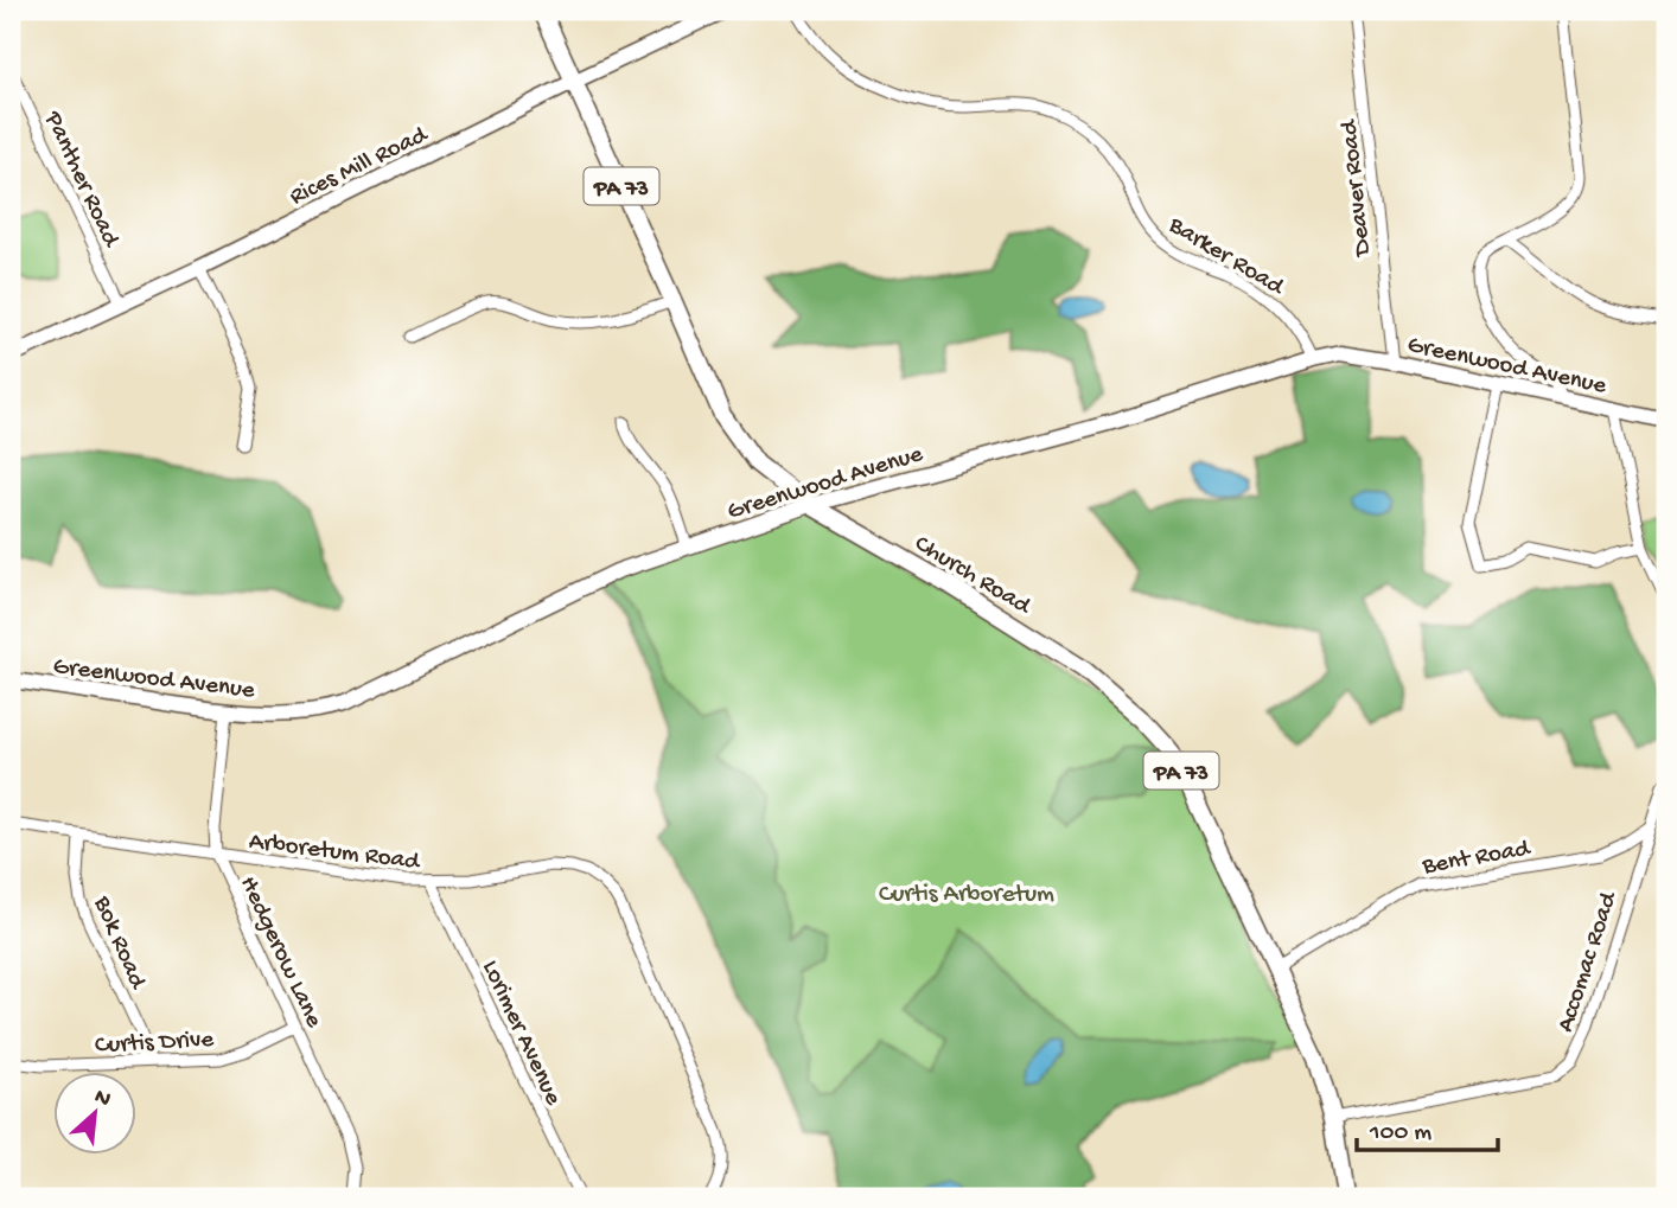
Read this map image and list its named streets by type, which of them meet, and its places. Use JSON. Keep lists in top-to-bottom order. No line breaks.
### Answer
{"streets":{"main road":["Rices Mill Road","PA 73","Greenwood Avenue","Church Road"],"street":["Panther Road","Deaver Road","Barker Road","Arboretum Road","Bent Road","Bok Road","Hedgerow Lane","Accomac Road","Lorimer Avenue","Curtis Drive"]},"crossings":[["Rices Mill Road","Panther Road"],["Rices Mill Road","Church Road"],["Deaver Road","Greenwood Avenue"],["Barker Road","Greenwood Avenue"],["Greenwood Avenue","Church Road"],["Greenwood Avenue","Hedgerow Lane"],["Church Road","Bent Road"],["Church Road","Accomac Road"],["Arboretum Road","Bok Road"],["Arboretum Road","Hedgerow Lane"],["Arboretum Road","Lorimer Avenue"],["Bent Road","Accomac Road"],["Bok Road","Curtis Drive"],["Hedgerow Lane","Curtis Drive"]],"parks":["Curtis Arboretum"],"scale_bar":"100 m","north":"top right"}
